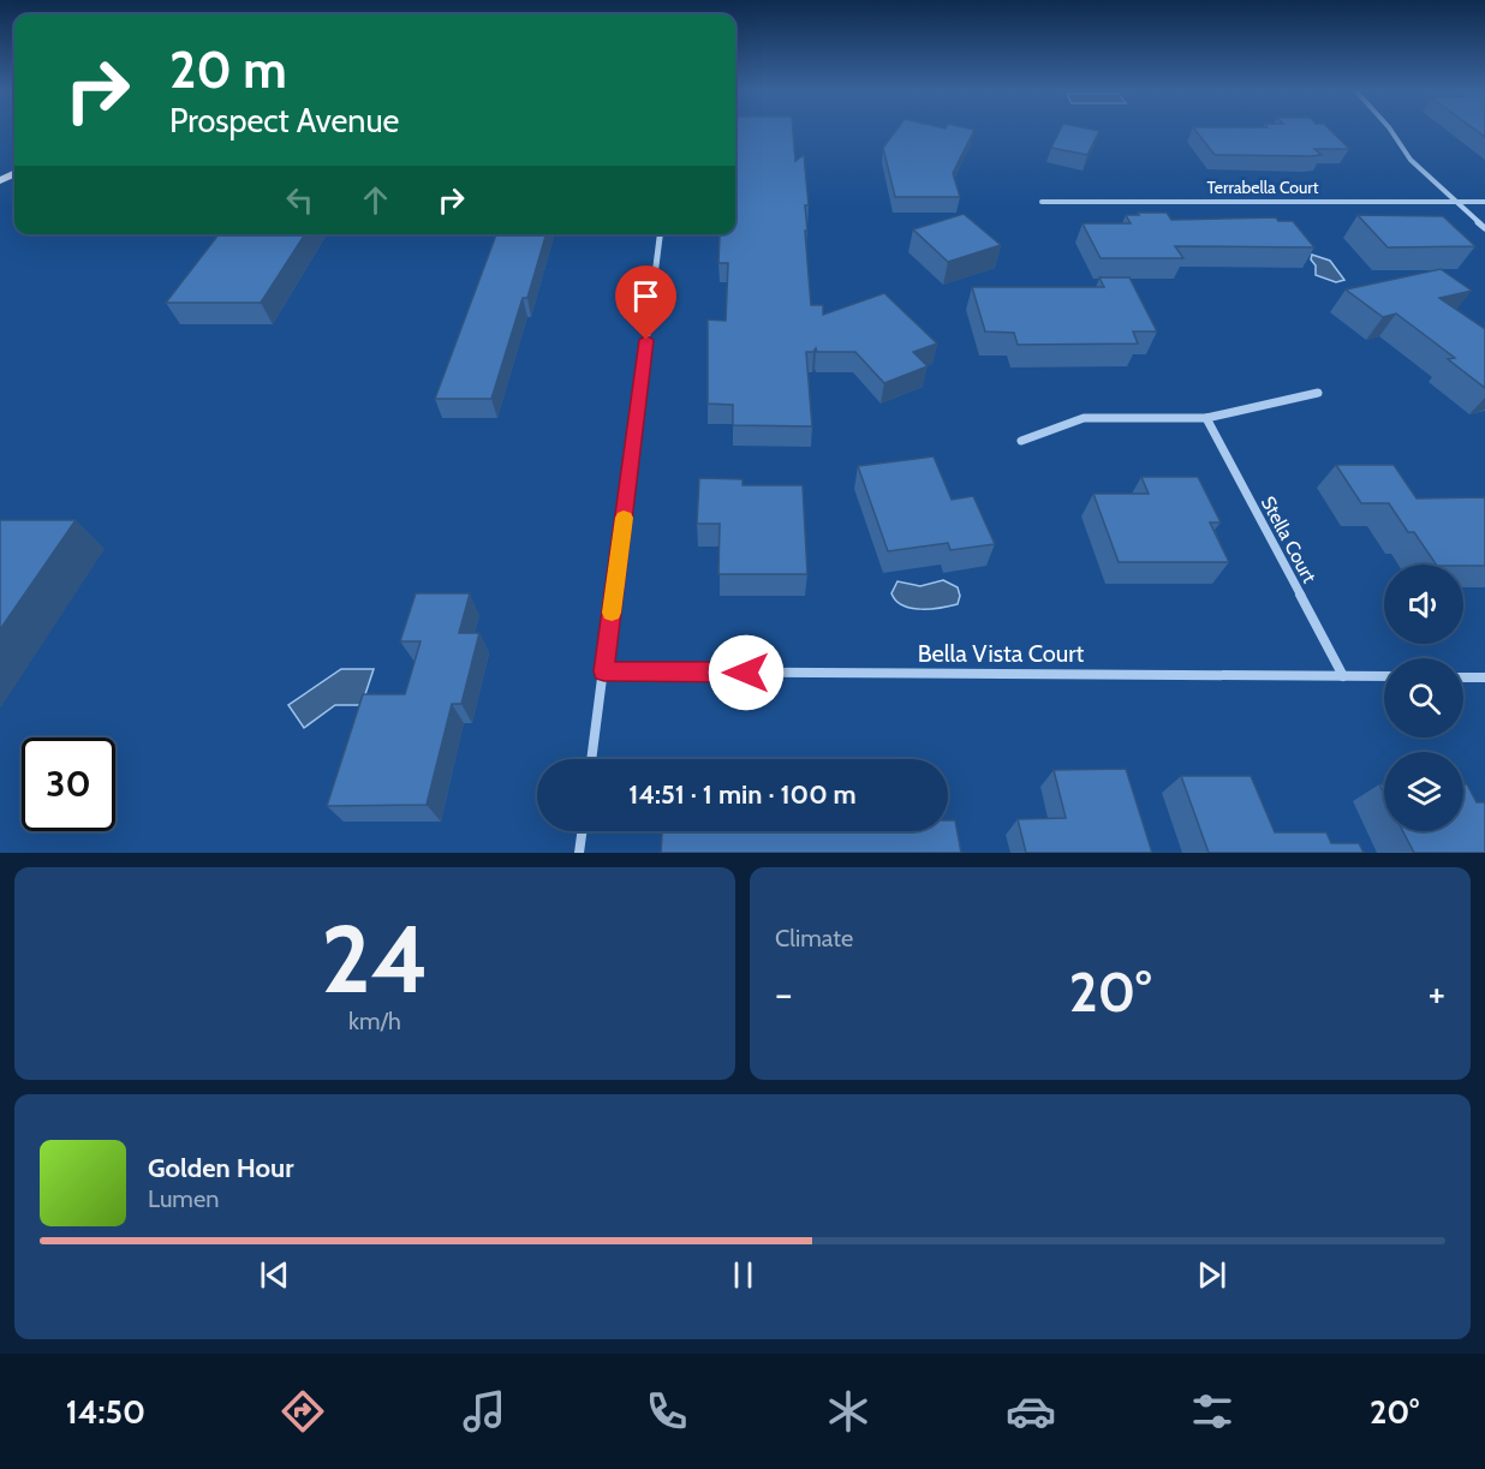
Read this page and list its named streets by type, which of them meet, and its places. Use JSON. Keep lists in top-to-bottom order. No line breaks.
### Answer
{"streets":{"street":["Terrabella Court","Stella Court","Bella Vista Court"]},"crossings":[["Stella Court","Bella Vista Court"]],"page":{"turn":["20 m","Prospect Avenue"],"limit":"30","trip":"14:51 · 1 min · 100 m","tile":[["24","km/h"],"Climate"],"heat":["−","20°","+"],"song":["Golden Hour","Lumen"],"tabs":["14:50","20°"]}}
